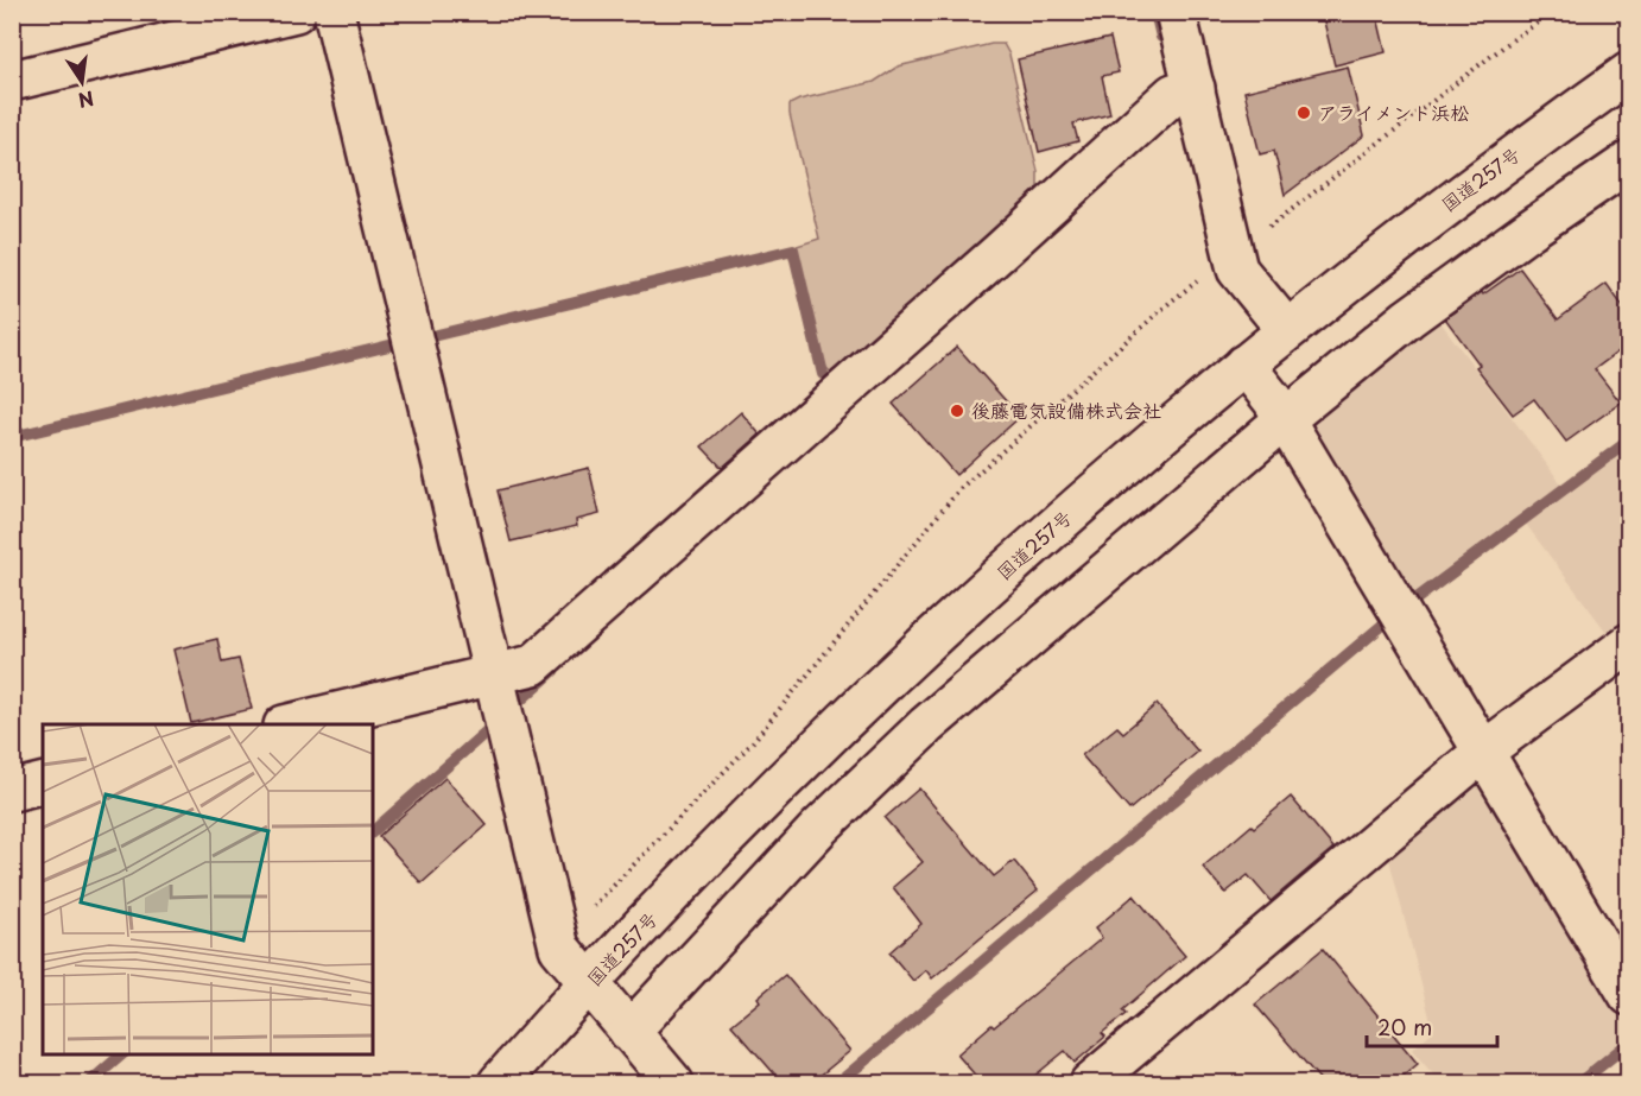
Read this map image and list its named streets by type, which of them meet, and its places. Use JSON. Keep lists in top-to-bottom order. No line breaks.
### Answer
{"streets":{"main road":["国道257号"]},"places":["アライメント浜松","後藤電気設備株式会社"],"scale_bar":"20 m","north":"bottom"}
